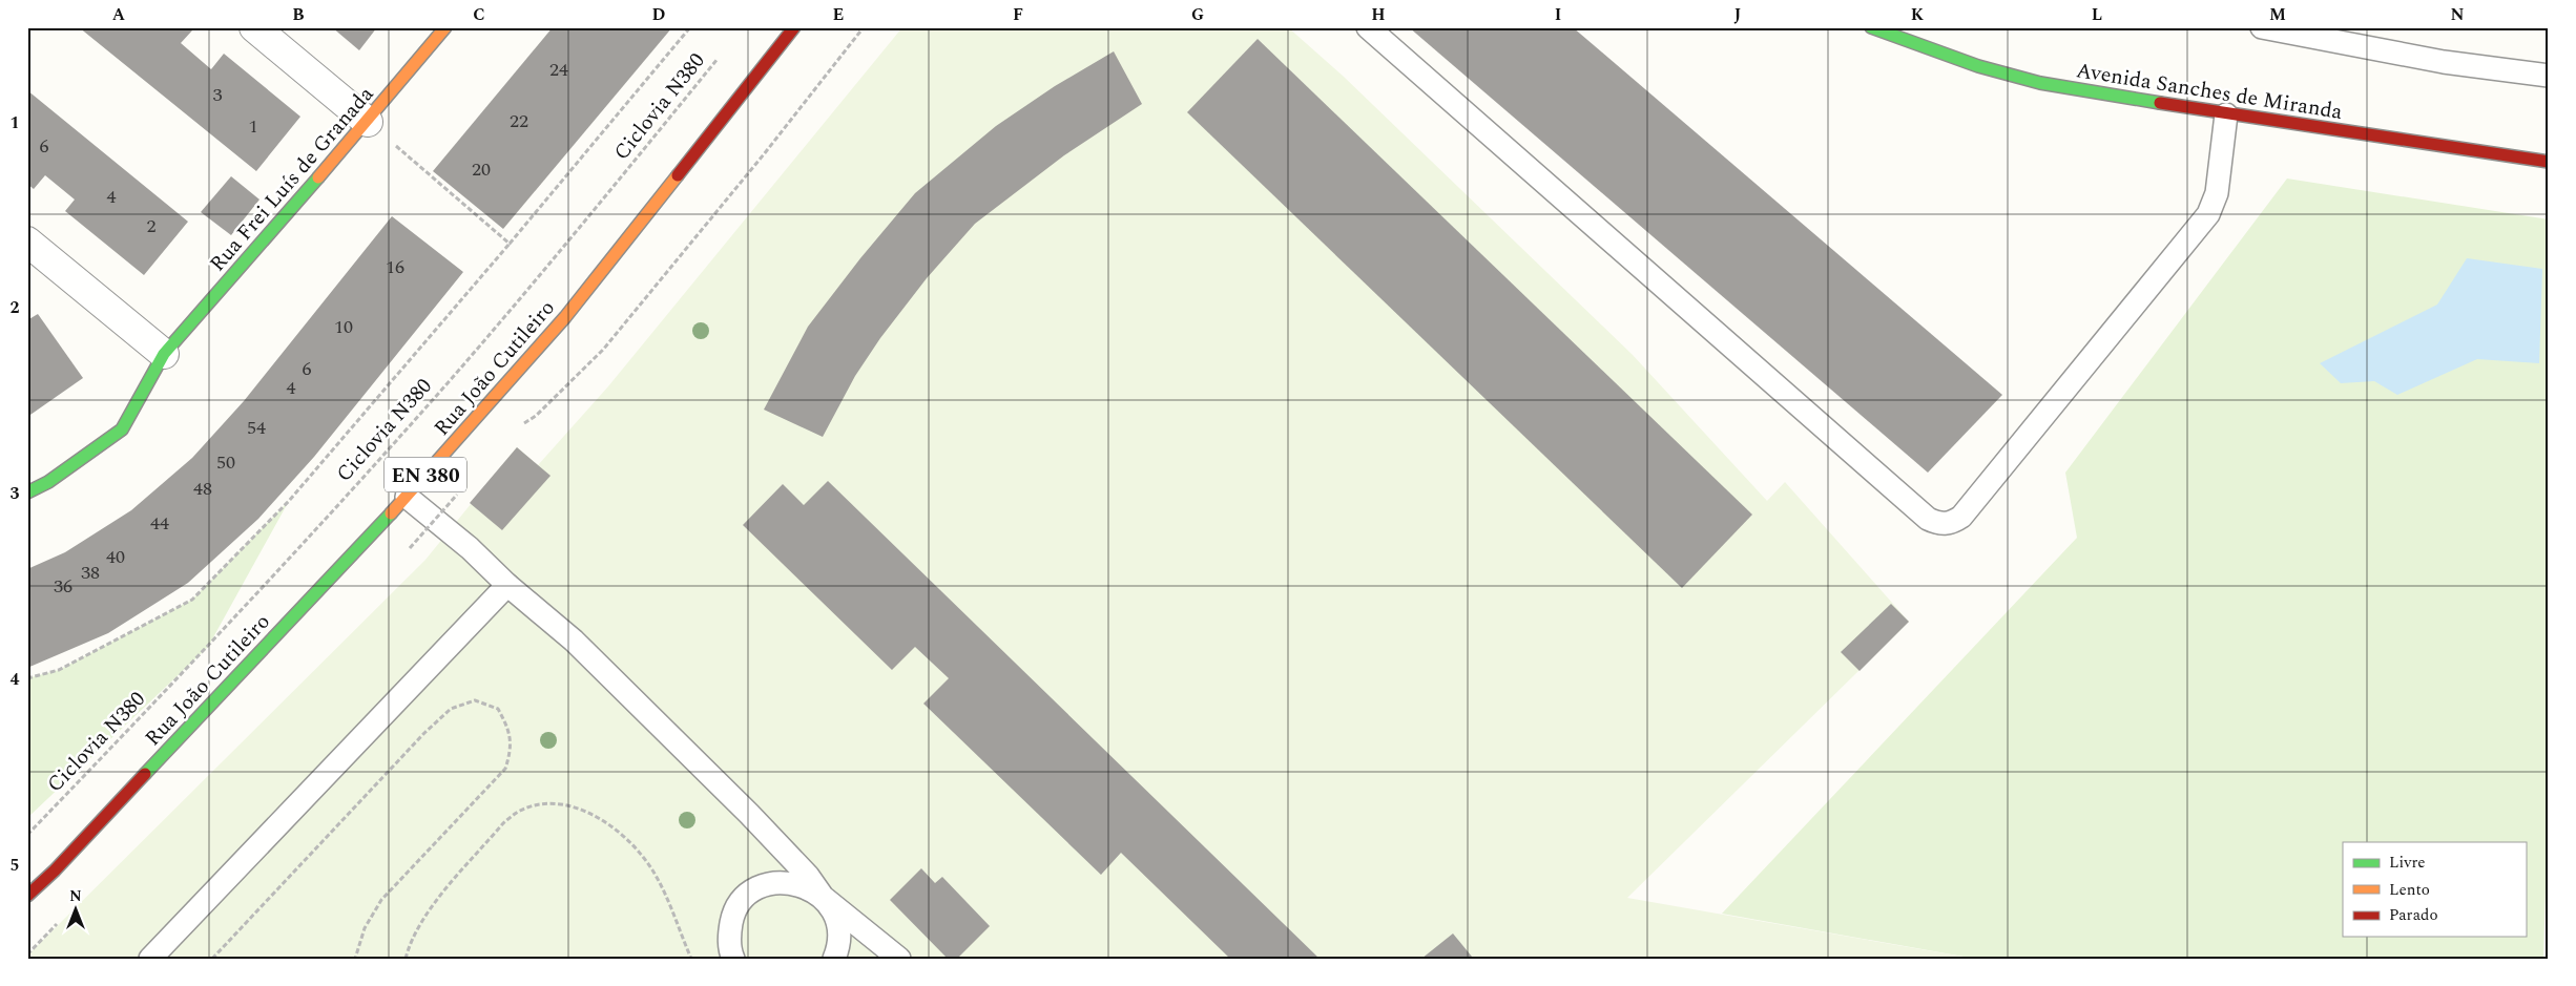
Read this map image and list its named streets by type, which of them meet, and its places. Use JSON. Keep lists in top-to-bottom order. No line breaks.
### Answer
{"streets":{"street":["Avenida Sanches de Miranda","Rua Frei Luís de Granada","Rua João Cutileiro","EN 380"],"path":["Ciclovia N380"]},"house_numbers":["24","3","22","1","6","20","4","2","16","10","6","4","54","50","48","44","40","38","36"],"legend":["Livre","Lento","Parado"],"north":"top","grid":{"columns":["A","B","C","D","E","F","G","H","I","J","K","L","M","N"],"rows":["1","2","3","4","5"]}}
